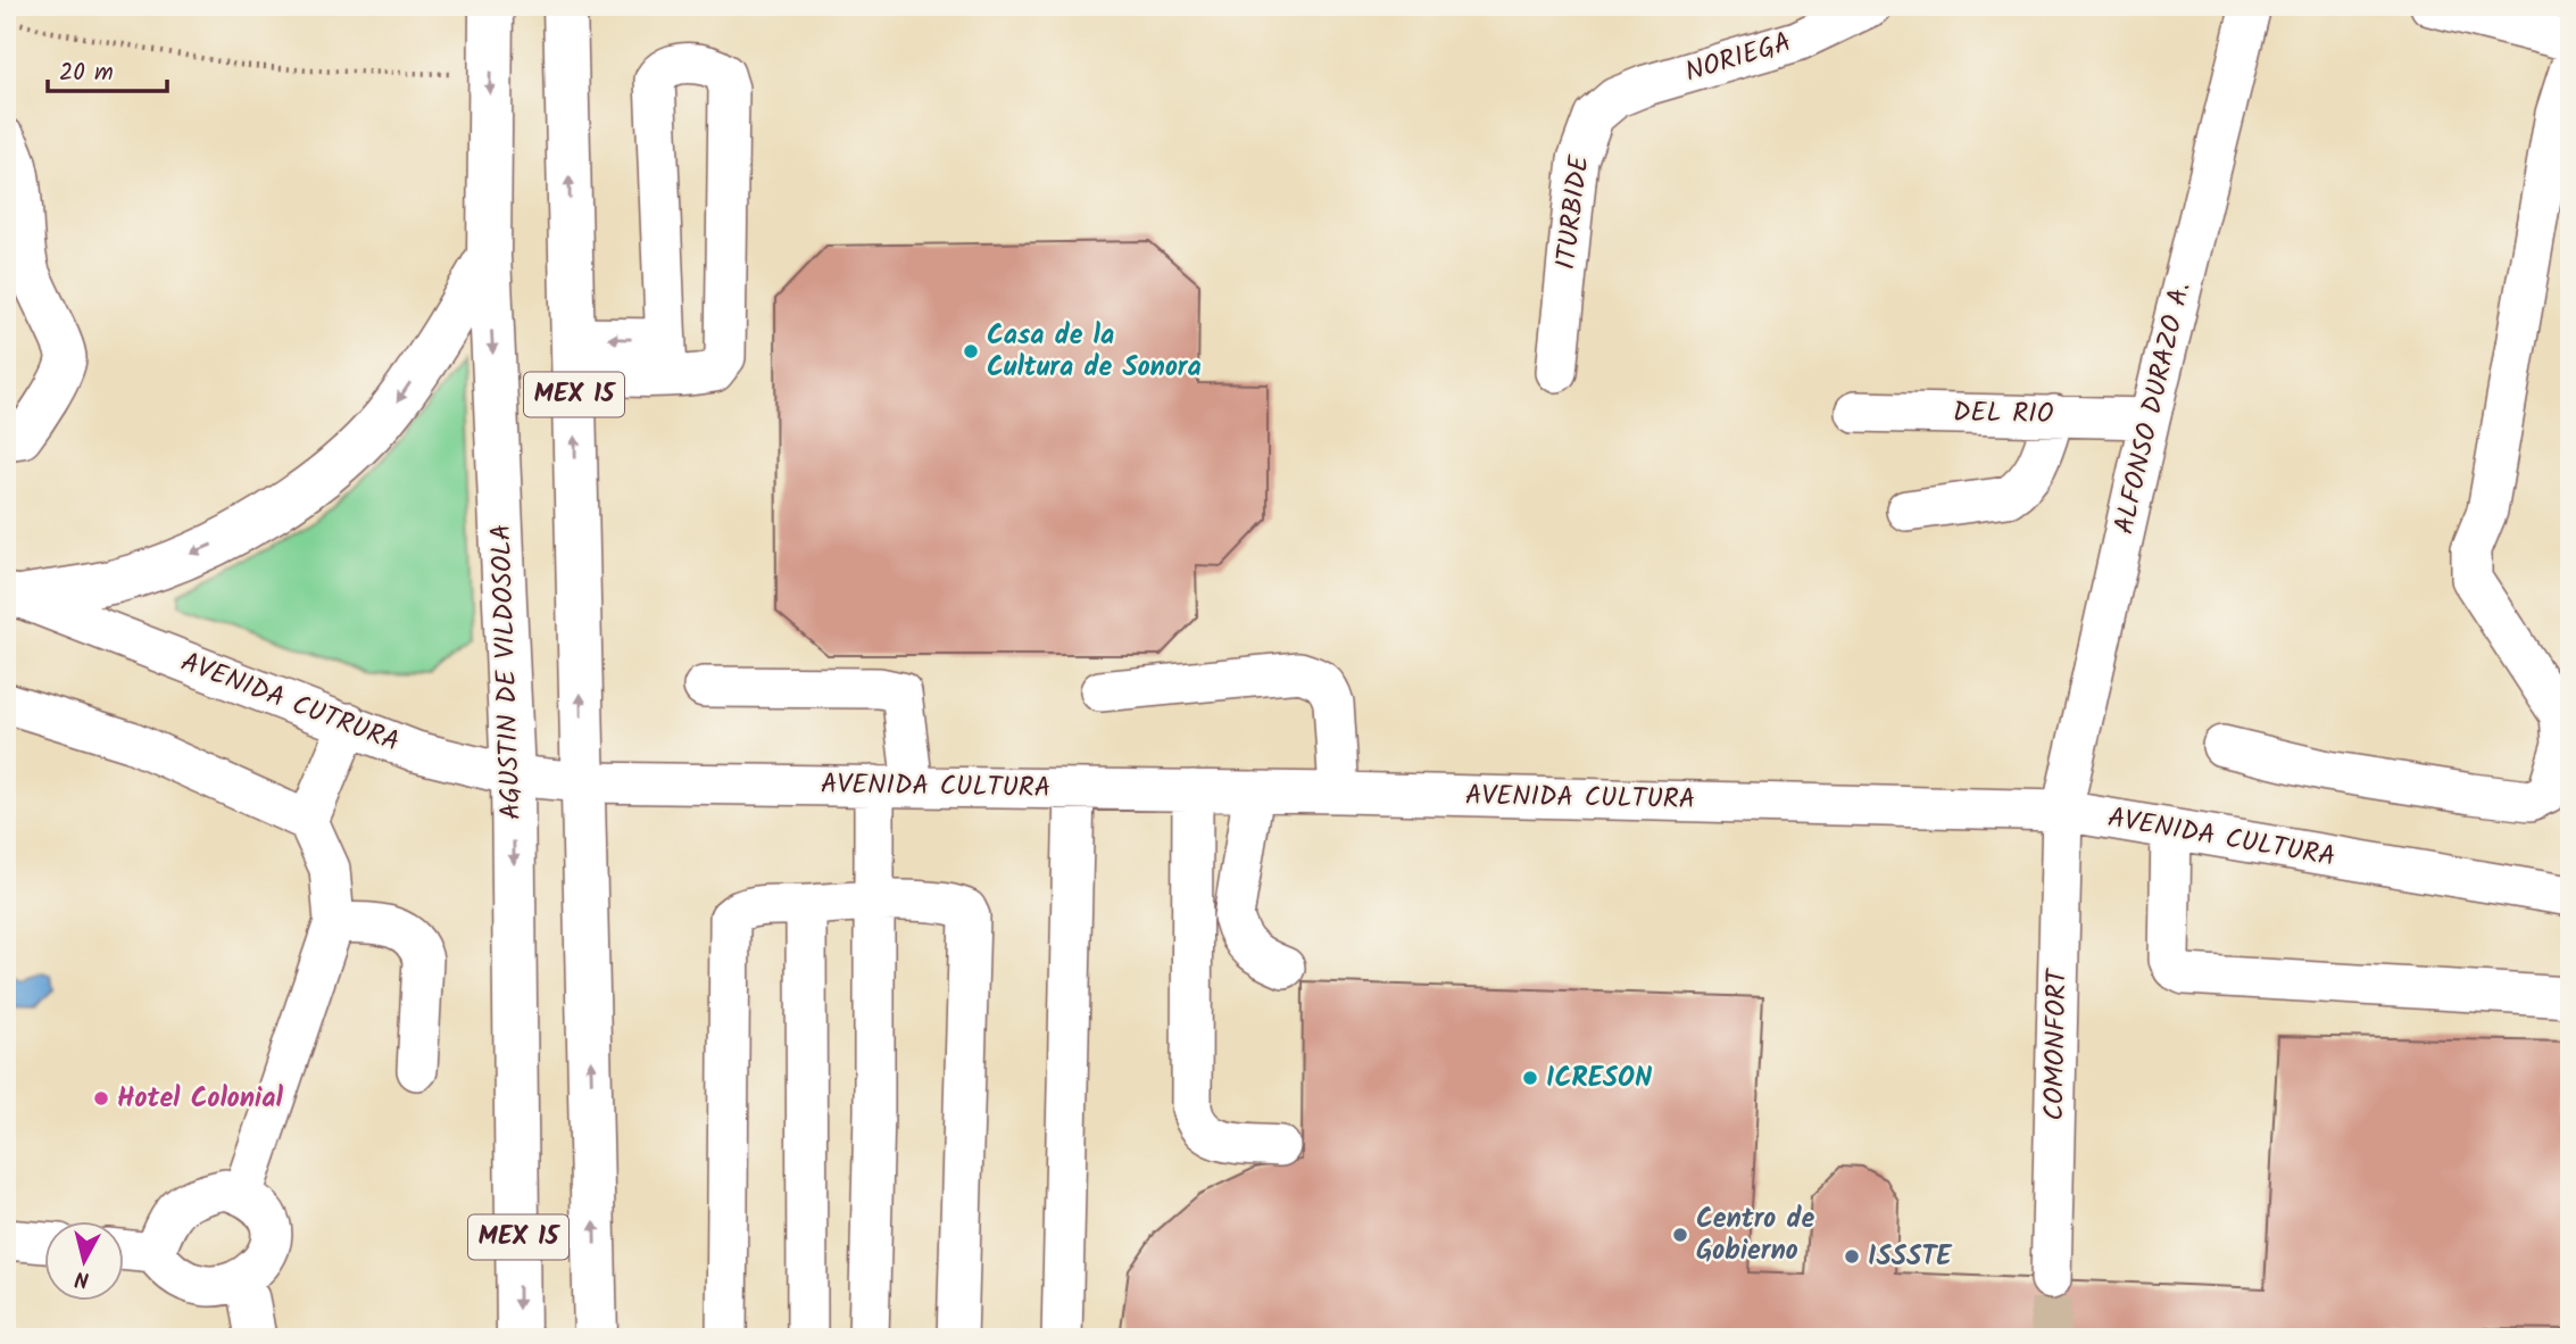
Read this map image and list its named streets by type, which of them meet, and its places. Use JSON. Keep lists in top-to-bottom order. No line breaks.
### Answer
{"streets":{"main road":["MEX 15","AGUSTIN DE VILDOSOLA"],"street":["NORIEGA","ITURBIDE","ALFONSO DURAZO A.","DEL RIO","AVENIDA CUTRURA","AVENIDA CULTURA","COMONFORT"]},"crossings":[["NORIEGA","ITURBIDE"],["MEX 15","AVENIDA CUTRURA"],["MEX 15","AVENIDA CULTURA"],["ALFONSO DURAZO A.","DEL RIO"],["ALFONSO DURAZO A.","AVENIDA CULTURA"],["ALFONSO DURAZO A.","COMONFORT"],["AGUSTIN DE VILDOSOLA","AVENIDA CUTRURA"],["AVENIDA CUTRURA","AVENIDA CULTURA"],["AVENIDA CULTURA","COMONFORT"]],"places":["Casa de la Cultura de Sonora","ICRESON","Hotel Colonial","Centro de Gobierno","ISSSTE"],"scale_bar":"20 m","north":"bottom"}
